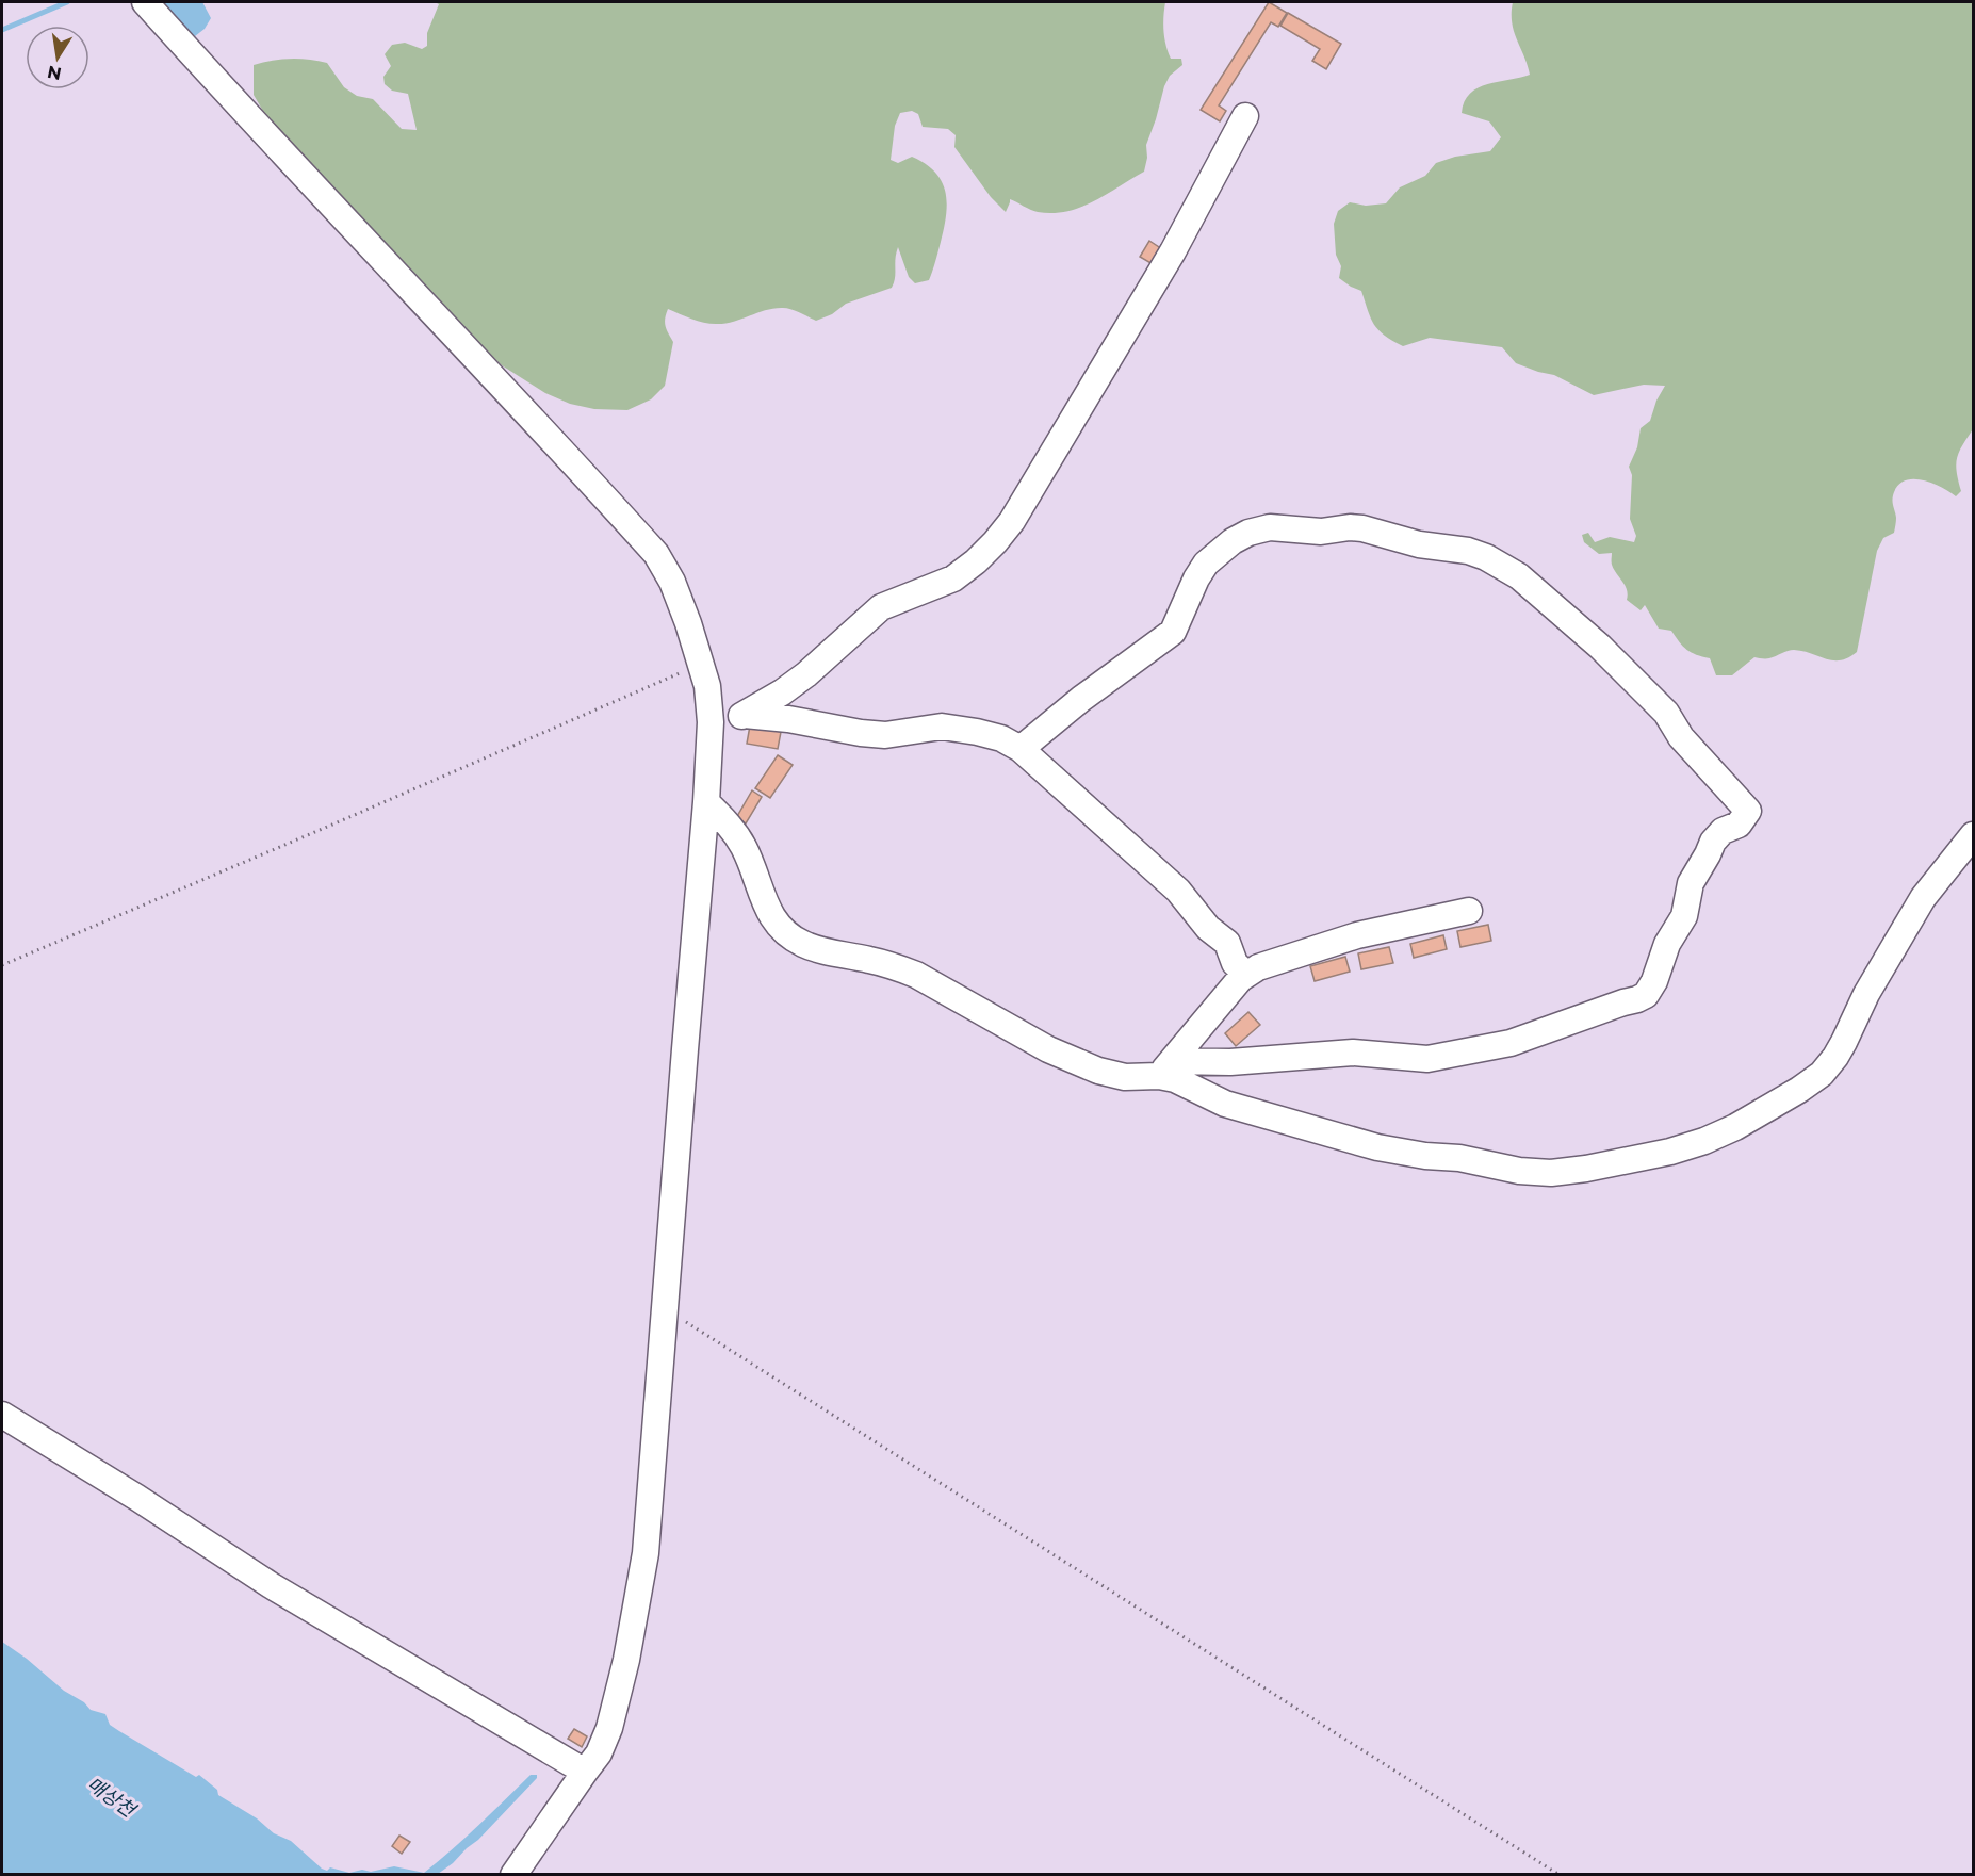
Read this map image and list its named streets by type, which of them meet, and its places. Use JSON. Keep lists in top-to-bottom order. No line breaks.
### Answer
{"water":["매상천"],"north":"bottom"}
